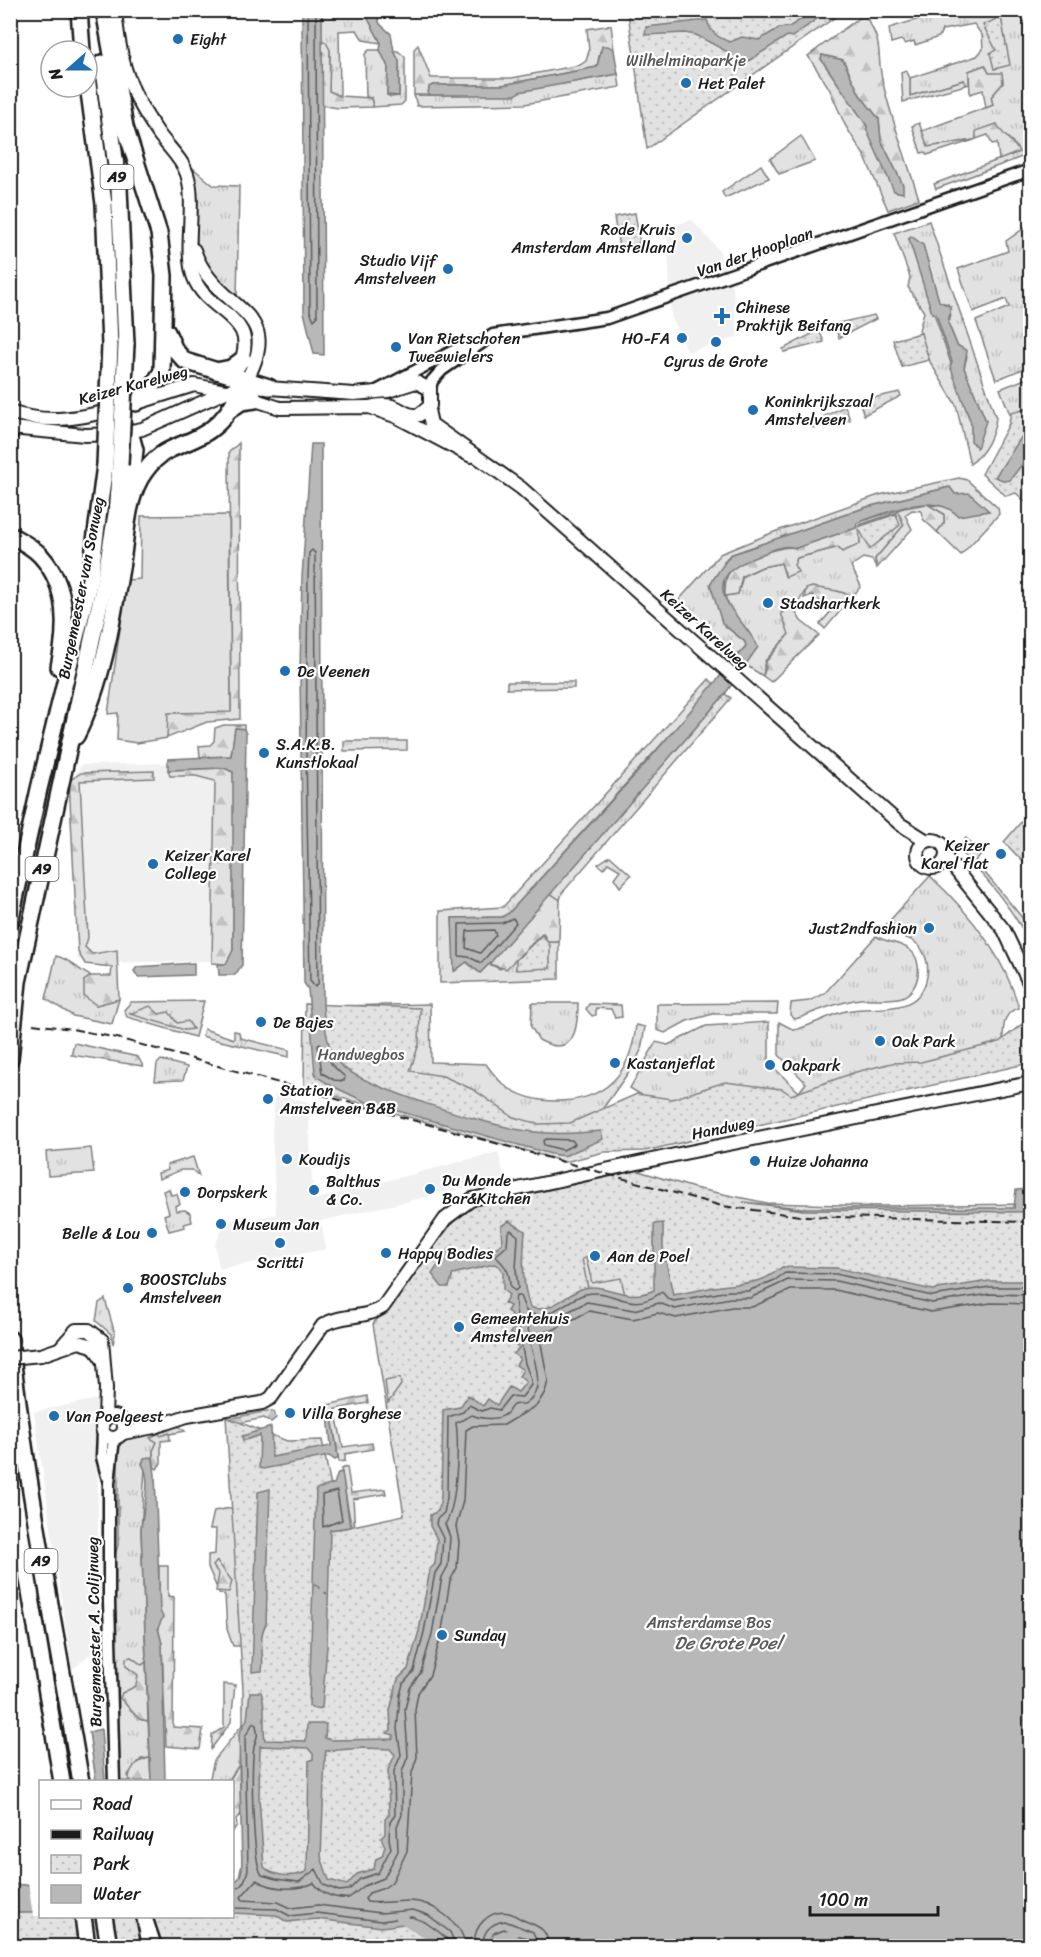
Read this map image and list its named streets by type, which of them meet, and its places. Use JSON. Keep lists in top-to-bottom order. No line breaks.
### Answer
{"streets":{"highway":["A9","Burgemeester van Sonweg"],"main road":["Keizer Karelweg","Handweg","Burgemeester A. Colijnweg"],"street":["Van der Hooplaan"]},"crossings":[["A9","Keizer Karelweg"],["A9","Burgemeester van Sonweg"],["Handweg","Burgemeester A. Colijnweg"]],"water":["De Grote Poel"],"parks":["Wilhelminaparkje","Handwegbos","Amsterdamse Bos"],"places":{"other":["Eight","Het Palet","Rode Kruis Amsterdam Amstelland","Studio Vijf Amstelveen","HO-FA","Cyrus de Grote","Van Rietschoten Tweewielers","Koninkrijkszaal Amstelveen","Stadshartkerk","De Veenen","S.A.K.B. Kunstlokaal","Keizer Karel flat","Keizer Karel College","Just2ndfashion","De Bajes","Oak Park","Kastanjeflat","Oakpark","Station Amstelveen B&B","Koudijs","Huize Johanna","Du Monde Bar&Kitchen","Balthus & Co.","Dorpskerk","Museum Jan","Belle & Lou","Scritti","Happy Bodies","Aan de Poel","BOOSTClubs Amstelveen","Gemeentehuis Amstelveen","Villa Borghese","Van Poelgeest","Sunday"],"health":["Chinese Praktijk Beifang"]},"legend":["Road","Railway","Park","Water"],"scale_bar":"100 m","north":"left"}
